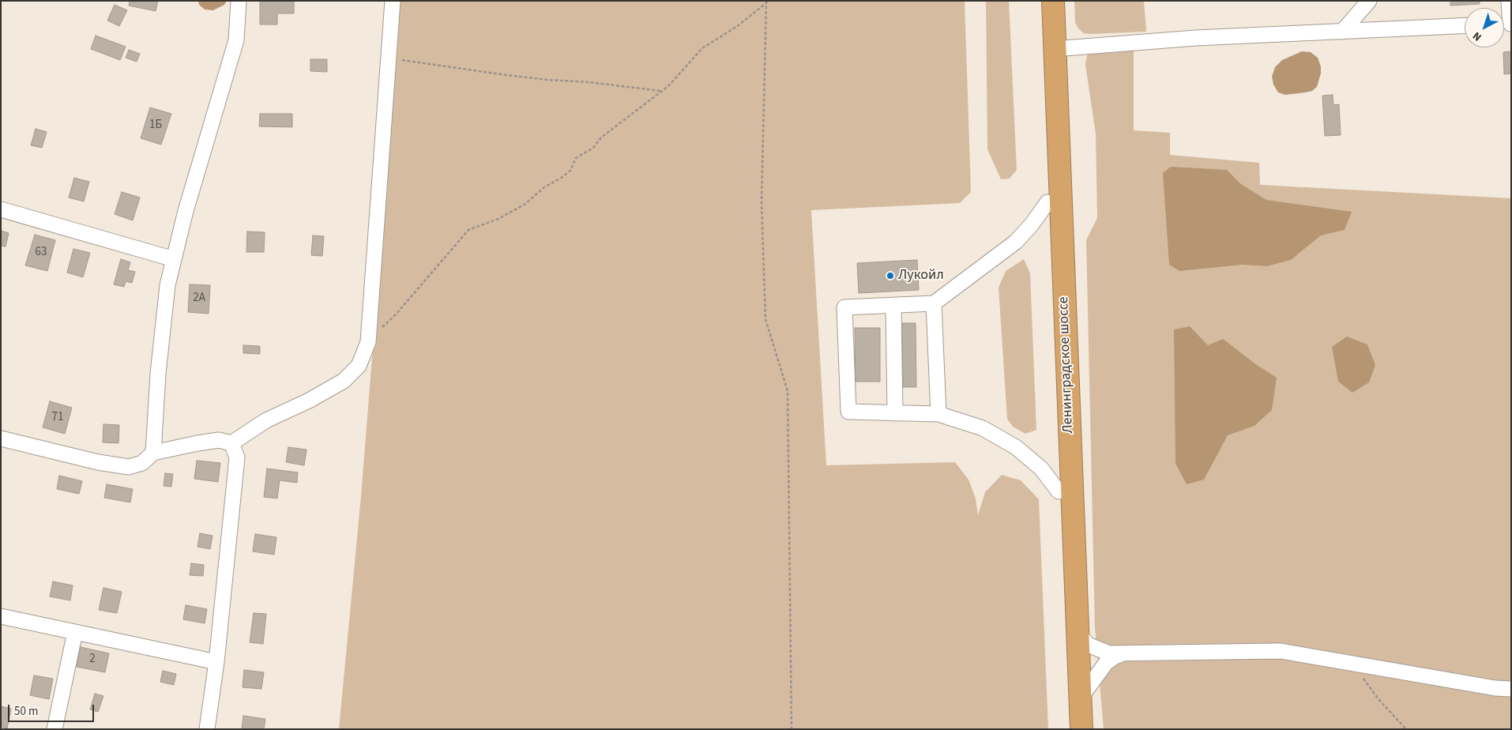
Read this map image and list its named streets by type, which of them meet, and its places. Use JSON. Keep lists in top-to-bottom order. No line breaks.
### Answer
{"streets":{"highway":["Ленинградское шоссе"]},"places":["Лукойл"],"house_numbers":["1Б","63","2А","71","2"],"scale_bar":"50 m","north":"bottom left"}
